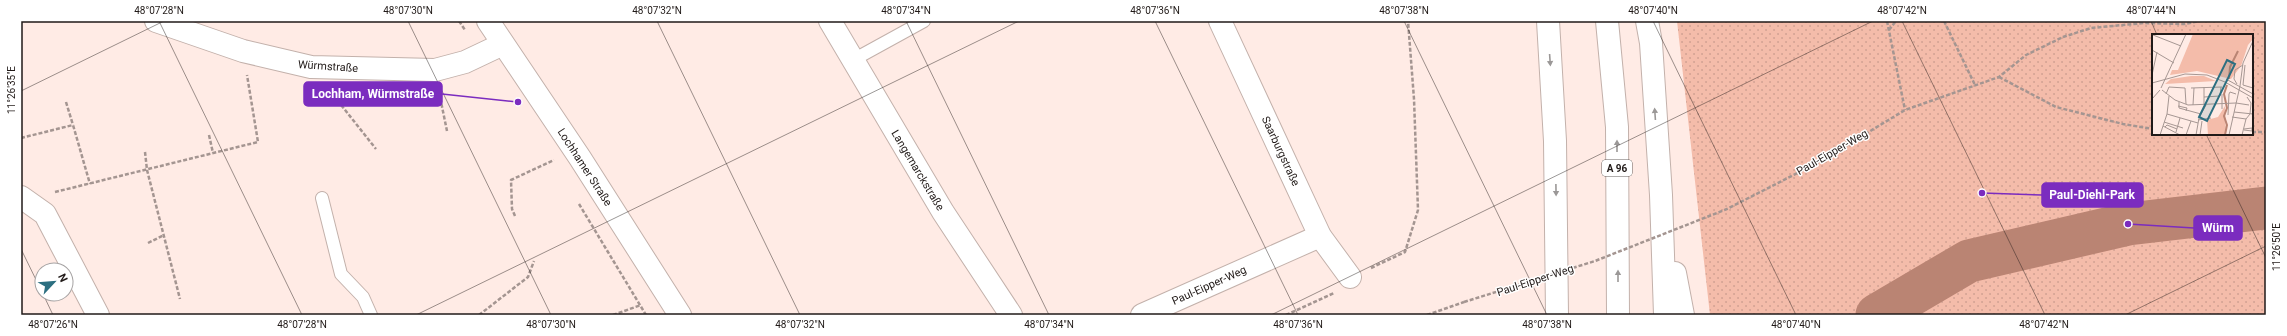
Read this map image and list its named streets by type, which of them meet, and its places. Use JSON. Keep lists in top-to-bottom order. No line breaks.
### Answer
{"streets":{"main road":["Würmstraße","Saarburgstraße","Paul-Eipper-Weg","Lochhamer Straße","A 96","Langemarckstraße"]},"crossings":[["Würmstraße","Lochhamer Straße"],["Saarburgstraße","Paul-Eipper-Weg"]],"places":["Lochham, Würmstraße","Paul-Diehl-Park","Würm"],"north":"top right","coordinates":["48°07'28\"N","48°07'30\"N","48°07'32\"N","48°07'34\"N","48°07'36\"N","48°07'38\"N","48°07'40\"N","48°07'42\"N","48°07'44\"N","11°26'35\"E","11°26'50\"E","48°07'26\"N"]}
